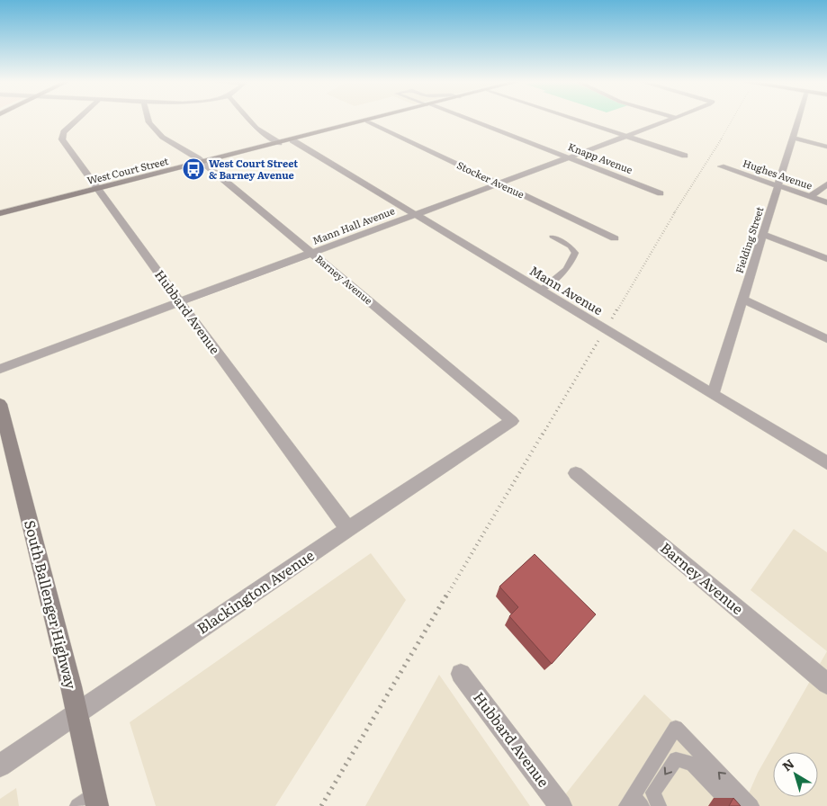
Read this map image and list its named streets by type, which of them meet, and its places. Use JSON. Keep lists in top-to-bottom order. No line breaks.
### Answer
{"streets":{"street":["Knapp Avenue","West Court Street","Hughes Avenue","Stocker Avenue","Mann Hall Avenue","Fielding Street","Barney Avenue","Mann Avenue","Hubbard Avenue","Blackington Avenue","South Ballenger Highway"]},"crossings":[["Knapp Avenue","Mann Hall Avenue"],["West Court Street","Stocker Avenue"],["West Court Street","Barney Avenue"],["West Court Street","Mann Avenue"],["West Court Street","Hubbard Avenue"],["Hughes Avenue","Fielding Street"],["Stocker Avenue","Mann Hall Avenue"],["Mann Hall Avenue","Barney Avenue"],["Mann Hall Avenue","Mann Avenue"],["Mann Hall Avenue","Hubbard Avenue"],["Fielding Street","Mann Avenue"],["Barney Avenue","Blackington Avenue"],["Hubbard Avenue","Blackington Avenue"],["Blackington Avenue","South Ballenger Highway"]],"places":{"bus stop":["West Court Street & Barney Avenue"]},"north":"top left"}
